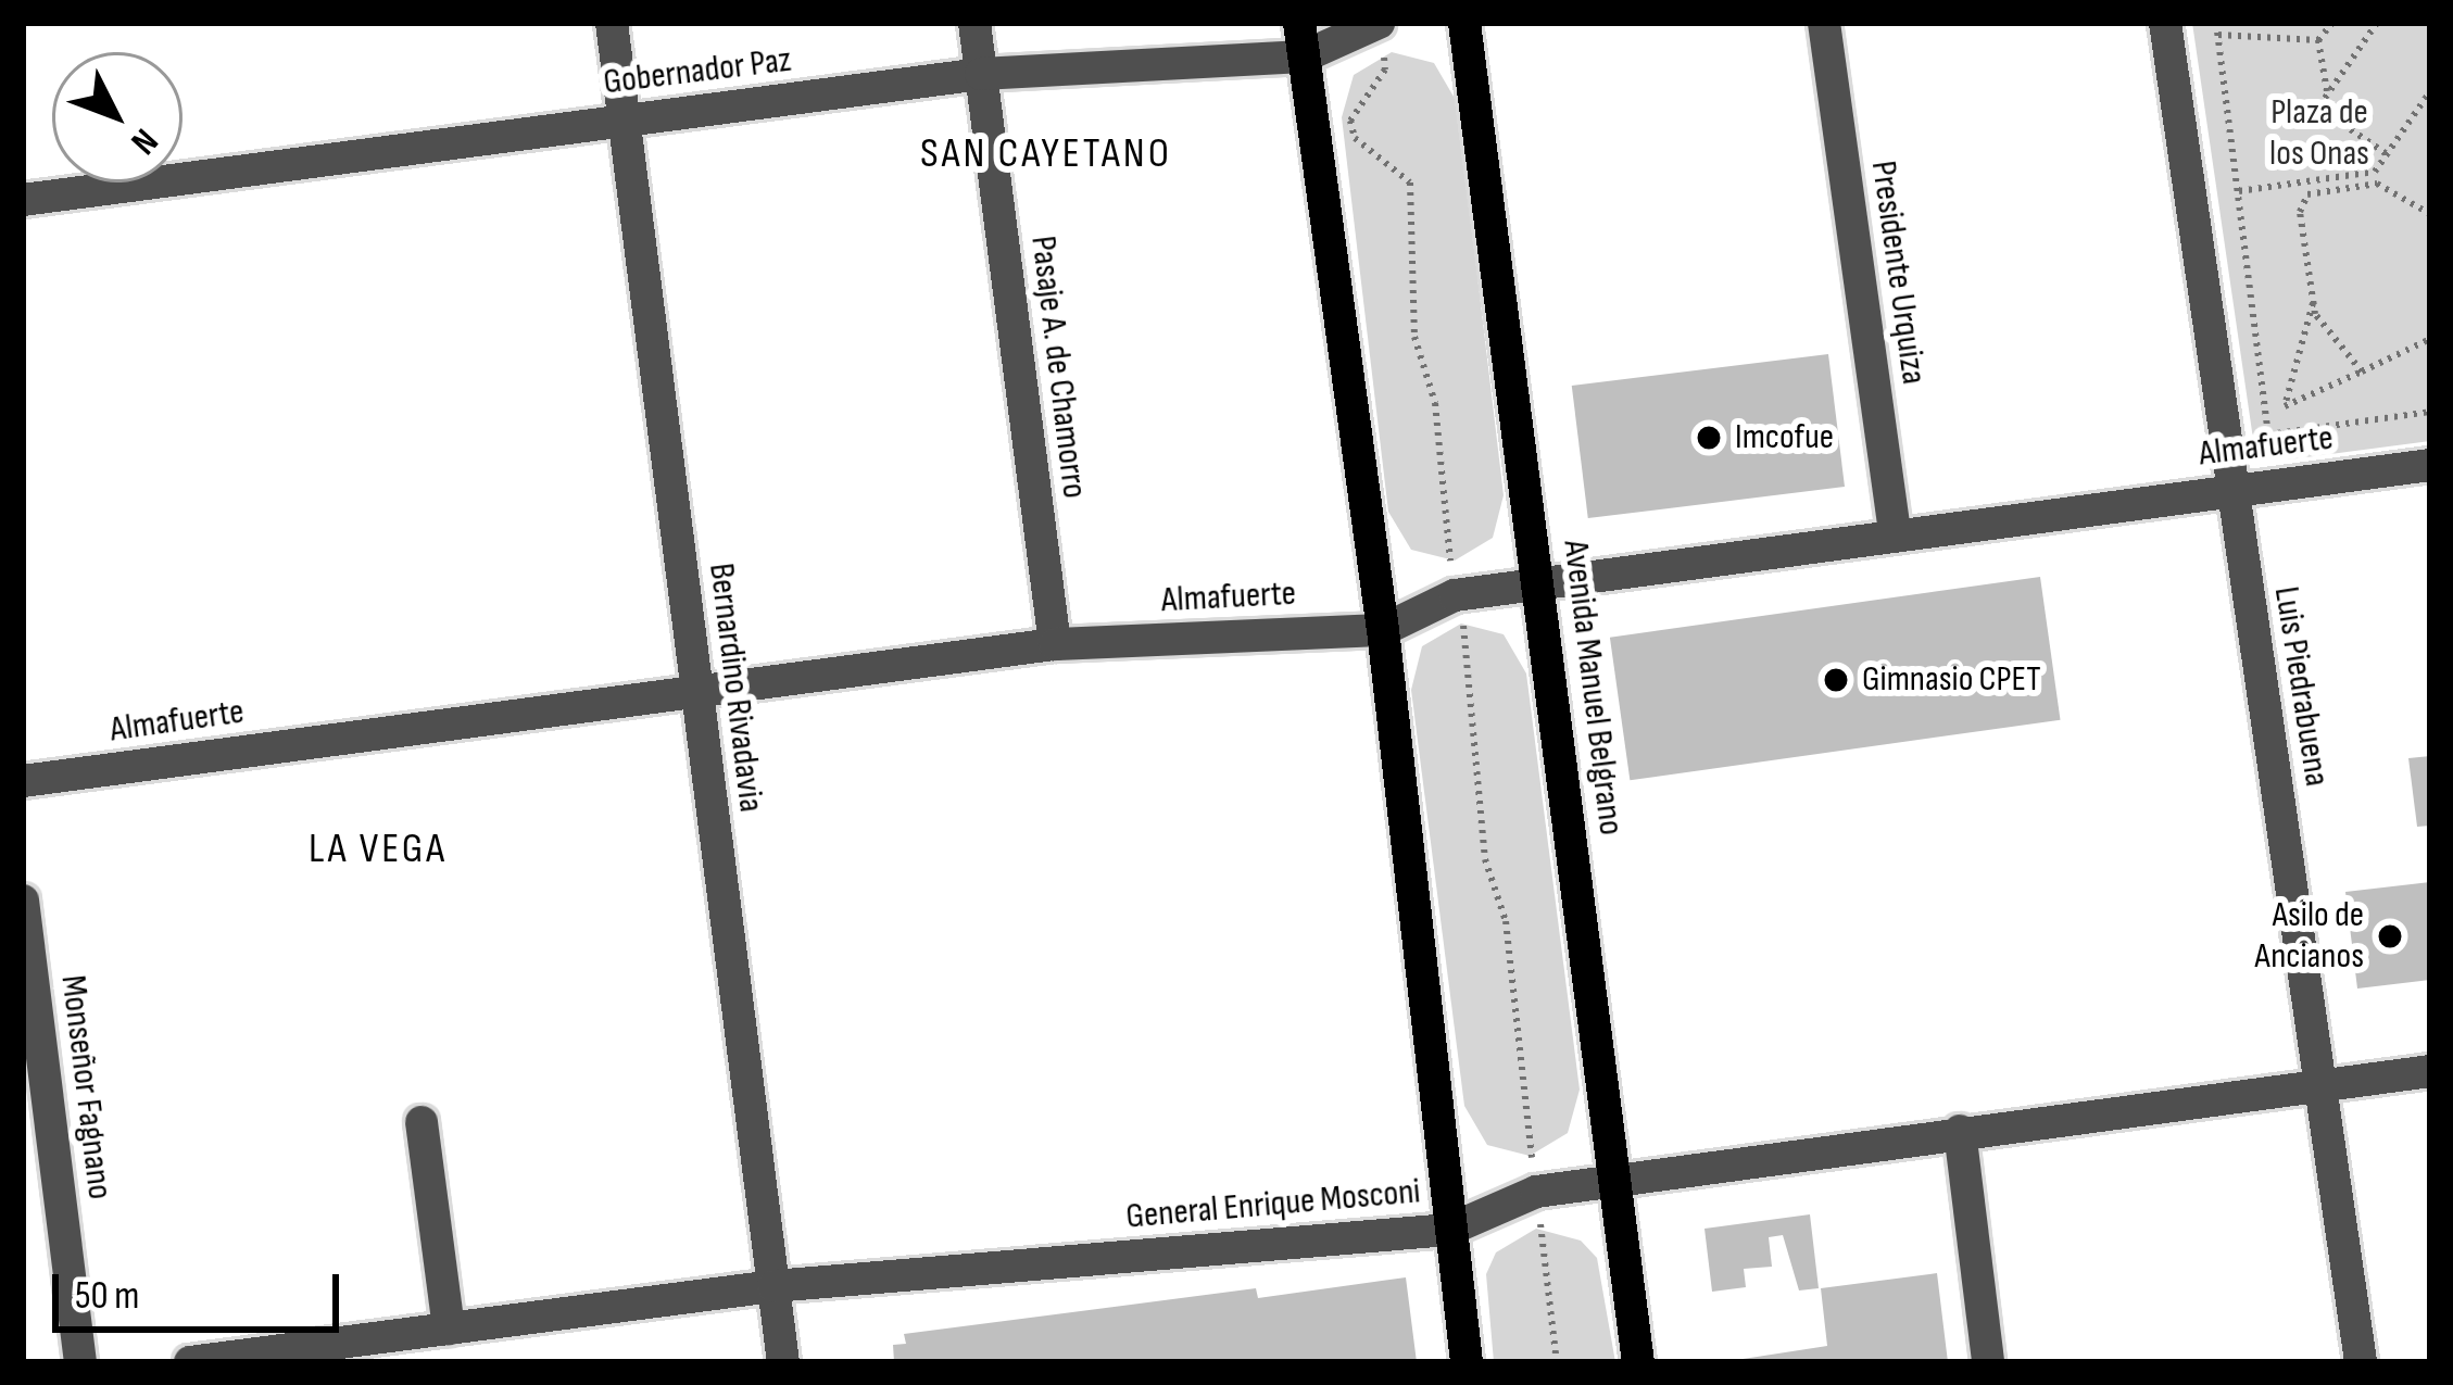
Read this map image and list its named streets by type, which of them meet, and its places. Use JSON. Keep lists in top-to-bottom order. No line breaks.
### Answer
{"streets":{"main road":["Avenida Manuel Belgrano"],"street":["Gobernador Paz","Presidente Urquiza","Pasaje A. de Chamorro","Almafuerte","Luis Piedrabuena","Bernardino Rivadavia","Monseñor Fagnano","General Enrique Mosconi"]},"crossings":[["Gobernador Paz","Pasaje A. de Chamorro"],["Gobernador Paz","Bernardino Rivadavia"],["Presidente Urquiza","Almafuerte"],["Pasaje A. de Chamorro","Almafuerte"],["Almafuerte","Luis Piedrabuena"],["Almafuerte","Bernardino Rivadavia"],["Almafuerte","Avenida Manuel Belgrano"],["Luis Piedrabuena","General Enrique Mosconi"],["Bernardino Rivadavia","General Enrique Mosconi"],["Avenida Manuel Belgrano","General Enrique Mosconi"]],"districts":["SAN CAYETANO","LA VEGA"],"parks":["Plaza de los Onas"],"places":["Imcofue","Gimnasio CPET","Asilo de Ancianos"],"scale_bar":"50 m","north":"bottom right"}
